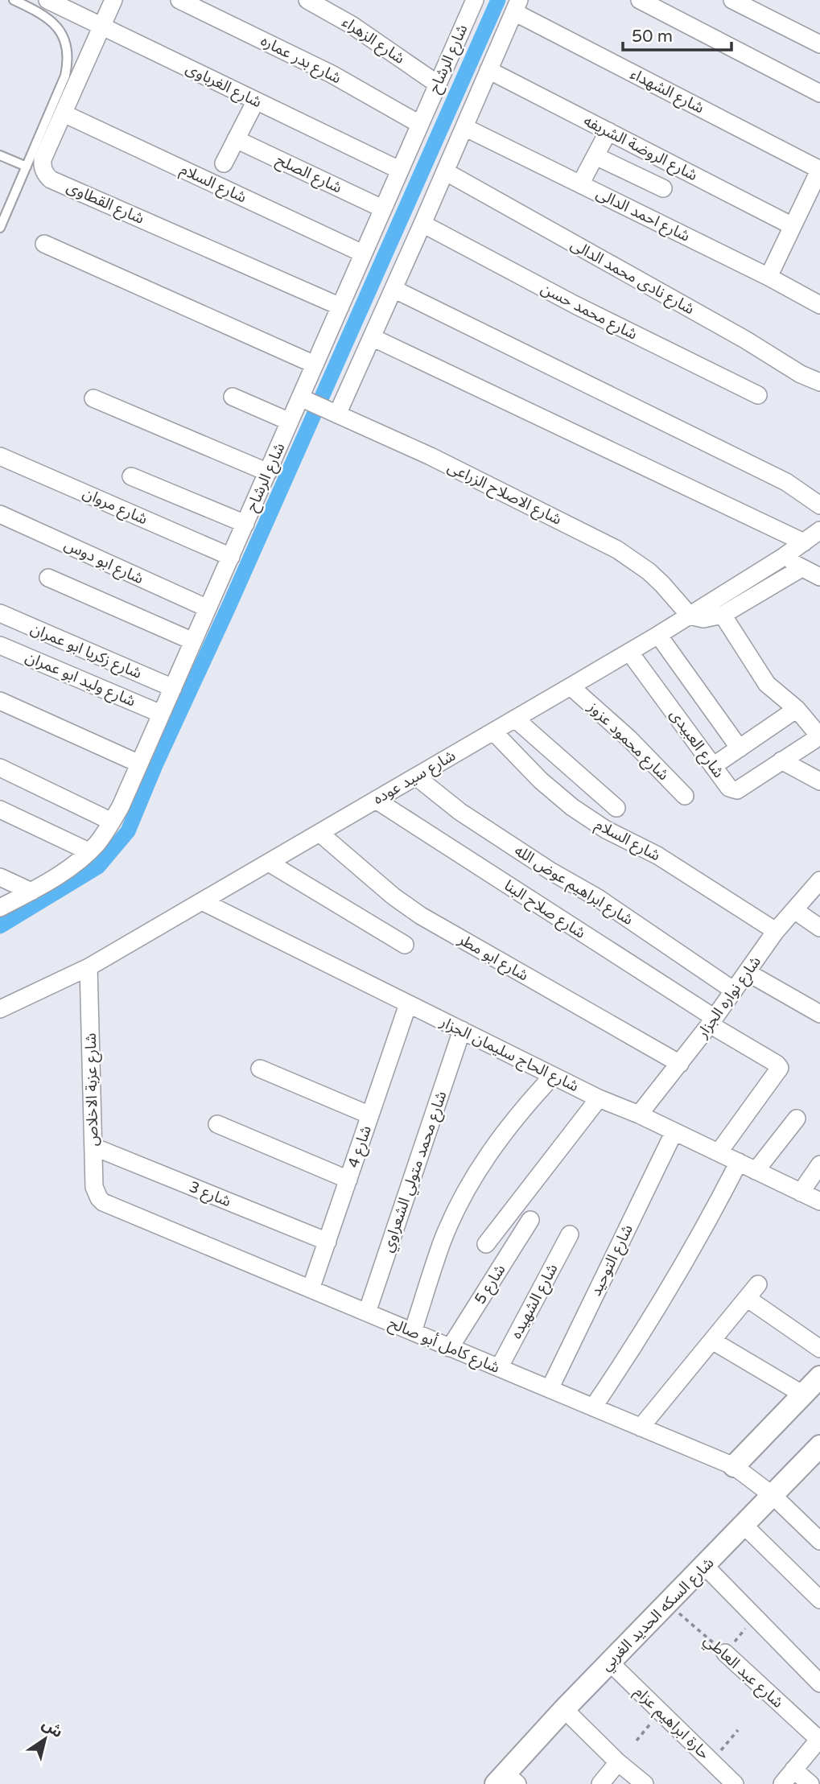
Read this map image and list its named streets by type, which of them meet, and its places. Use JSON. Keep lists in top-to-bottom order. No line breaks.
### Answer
{"streets":{"street":["شارع الزهراء","شارع الرشاح","شارع بدر عماره","شارع الغرباوى","شارع الشهداء","شارع الروضة الشريفه","شارع الصلح","شارع السلام","شارع القطاوى","شارع احمد الدالى","شارع نادى محمد الدالى","شارع محمد حسن","شارع الاصلاح الزراعى","شارع مروان","شارع ابو دوس","شارع زكريا ابو عمران","شارع وليد ابو عمران","شارع محمود عزوز","شارع العبيدى","شارع سيد عوده","شارع ابراهيم عوض الله","شارع صلاح البنا","شارع ابو مطر","شارع نواره الجزار","شارع الحاج سليمان الجزار","شارع عزبة الاخلاص","شارع 4","شارع محمد متولي الشعراوي","شارع 3","شارع التوحيد","شارع 5","شارع الشهيده","شارع كامل أبو صالح","شارع السكه الحديد الغربي","شارع عبد العاطي","حارة ابراهيم عزام"]},"crossings":[["شارع الزهراء","شارع الرشاح"],["شارع الرشاح","شارع بدر عماره"],["شارع الرشاح","شارع الغرباوى"],["شارع الرشاح","شارع الصلح"],["شارع الرشاح","شارع السلام"],["شارع الرشاح","شارع القطاوى"],["شارع الرشاح","شارع الاصلاح الزراعى"],["شارع الرشاح","شارع مروان"],["شارع الرشاح","شارع ابو دوس"],["شارع الرشاح","شارع زكريا ابو عمران"],["شارع الرشاح","شارع وليد ابو عمران"],["شارع الغرباوى","شارع القطاوى"],["شارع السلام","شارع القطاوى"],["شارع السلام","شارع سيد عوده"],["شارع السلام","شارع نواره الجزار"],["شارع الاصلاح الزراعى","شارع سيد عوده"],["شارع محمود عزوز","شارع سيد عوده"],["شارع العبيدى","شارع سيد عوده"],["شارع سيد عوده","شارع ابراهيم عوض الله"],["شارع سيد عوده","شارع صلاح البنا"],["شارع سيد عوده","شارع ابو مطر"],["شارع سيد عوده","شارع الحاج سليمان الجزار"],["شارع سيد عوده","شارع عزبة الاخلاص"],["شارع ابراهيم عوض الله","شارع نواره الجزار"],["شارع صلاح البنا","شارع نواره الجزار"],["شارع صلاح البنا","شارع الحاج سليمان الجزار"],["شارع ابو مطر","شارع نواره الجزار"],["شارع نواره الجزار","شارع الحاج سليمان الجزار"],["شارع الحاج سليمان الجزار","شارع 4"],["شارع الحاج سليمان الجزار","شارع محمد متولي الشعراوي"],["شارع الحاج سليمان الجزار","شارع التوحيد"],["شارع عزبة الاخلاص","شارع 3"],["شارع عزبة الاخلاص","شارع كامل أبو صالح"],["شارع 4","شارع 3"],["شارع 4","شارع كامل أبو صالح"],["شارع محمد متولي الشعراوي","شارع كامل أبو صالح"],["شارع التوحيد","شارع كامل أبو صالح"],["شارع 5","شارع كامل أبو صالح"],["شارع الشهيده","شارع كامل أبو صالح"],["شارع كامل أبو صالح","شارع السكه الحديد الغربي"],["شارع السكه الحديد الغربي","شارع عبد العاطي"],["شارع السكه الحديد الغربي","حارة ابراهيم عزام"]],"scale_bar":"50 m","north":"top right"}
